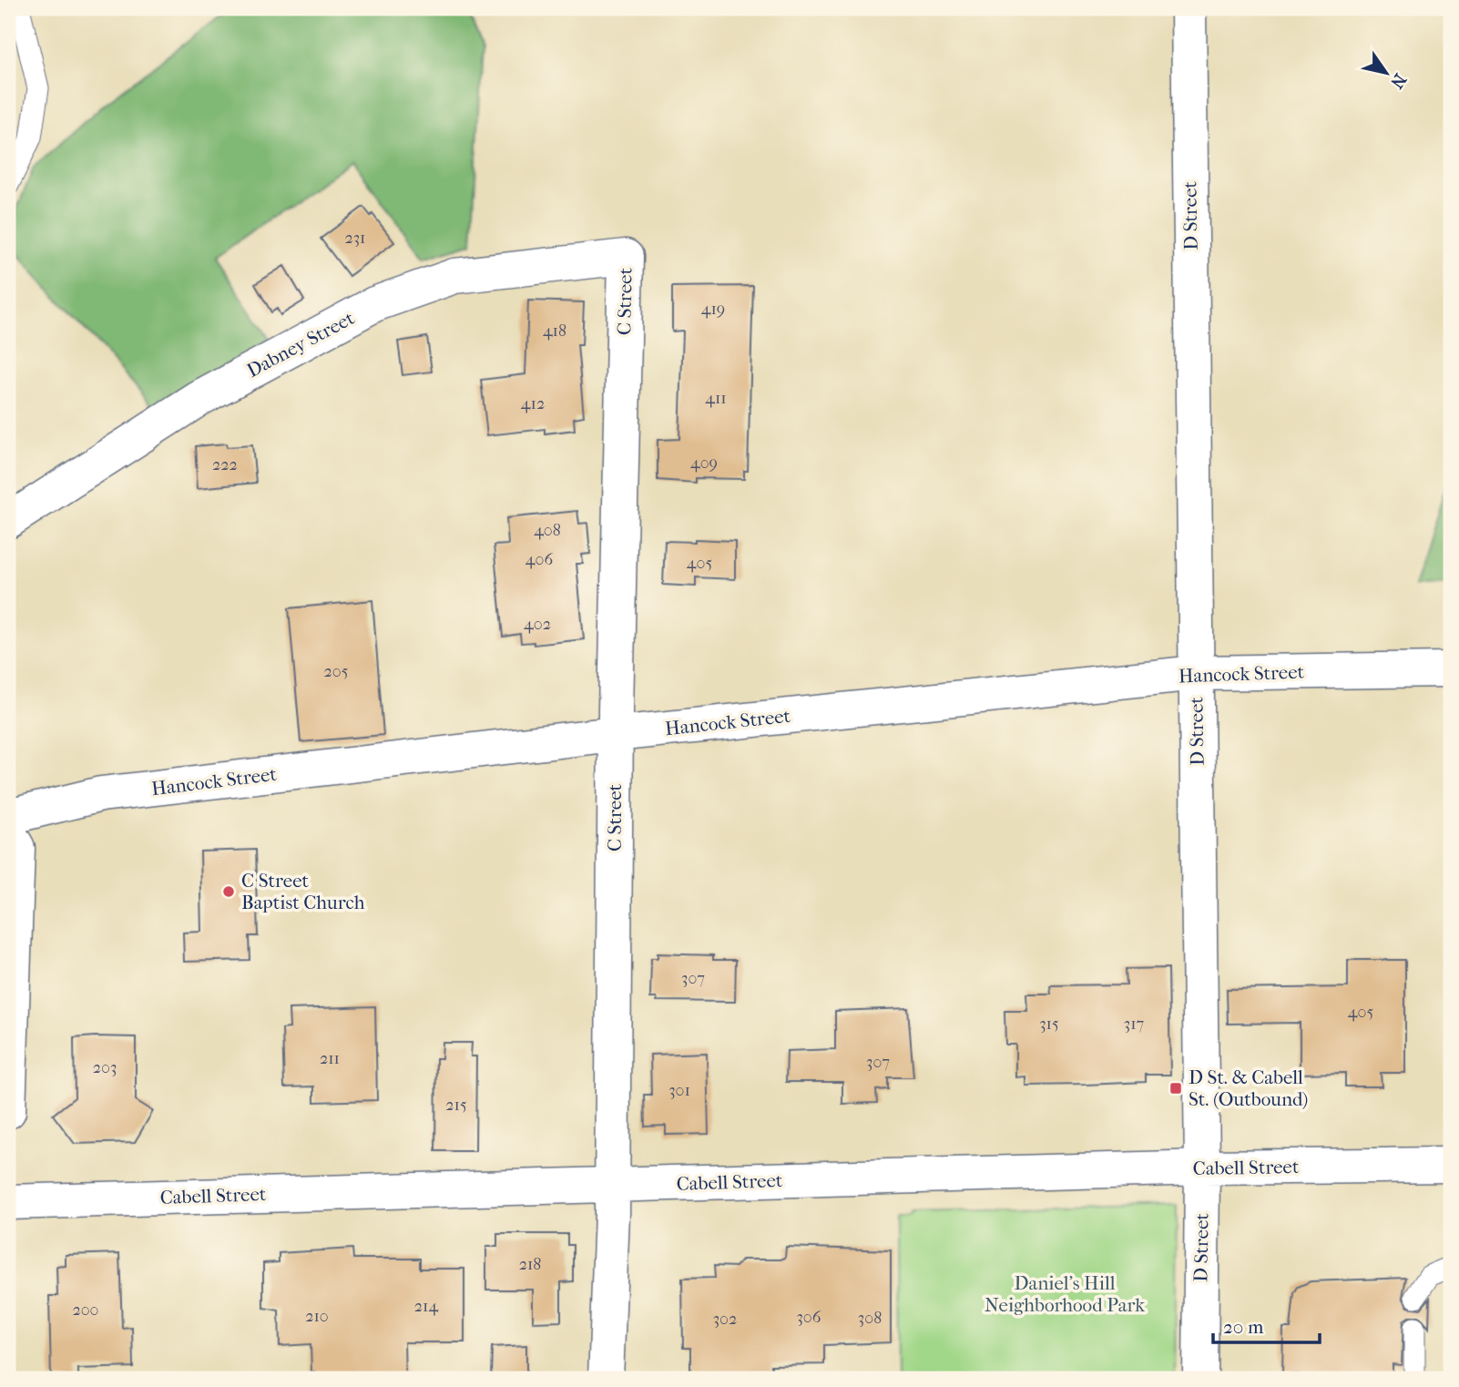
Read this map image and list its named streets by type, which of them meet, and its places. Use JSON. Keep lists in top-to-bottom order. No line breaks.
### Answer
{"streets":{"street":["D Street","C Street","Dabney Street","Hancock Street","Cabell Street"]},"crossings":[["D Street","Hancock Street"],["D Street","Cabell Street"],["C Street","Dabney Street"],["C Street","Hancock Street"],["C Street","Cabell Street"]],"parks":["Daniel's Hill Neighborhood Park"],"places":{"other":["C Street Baptist Church"],"transit":["D St. & Cabell St. (Outbound)"]},"house_numbers":["231","419","418","411","412","409","222","408","406","405","402","205","307","405","315","317","211","307","203","301","215","218","214","200","210","306","308","302"],"scale_bar":"20 m","north":"bottom right"}
